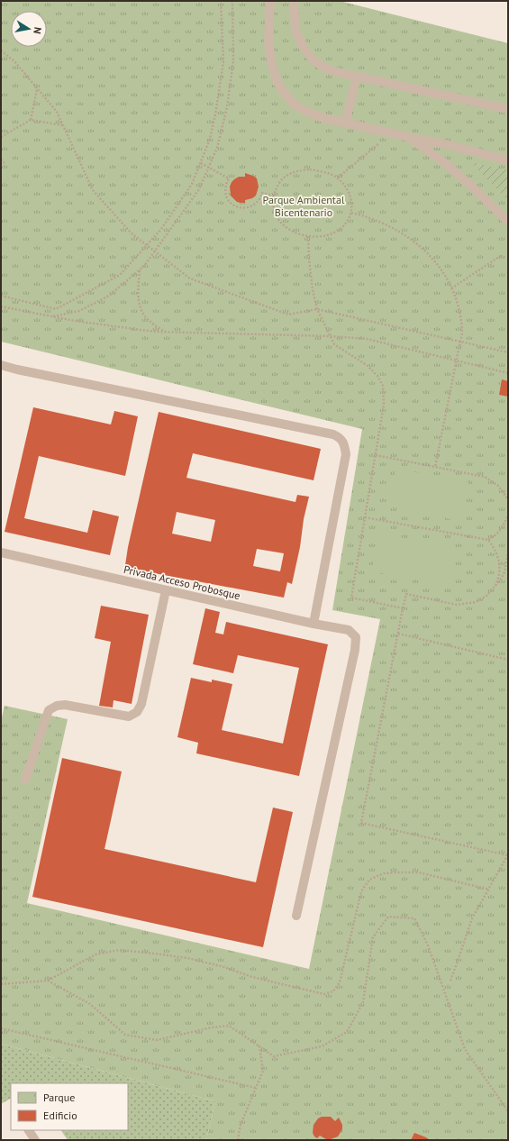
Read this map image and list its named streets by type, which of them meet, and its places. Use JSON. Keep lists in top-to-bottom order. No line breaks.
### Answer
{"streets":{"lane":["Privada Acceso Probosque"]},"parks":["Parque Ambiental Bicentenario"],"legend":["Parque","Edificio"],"north":"right"}
